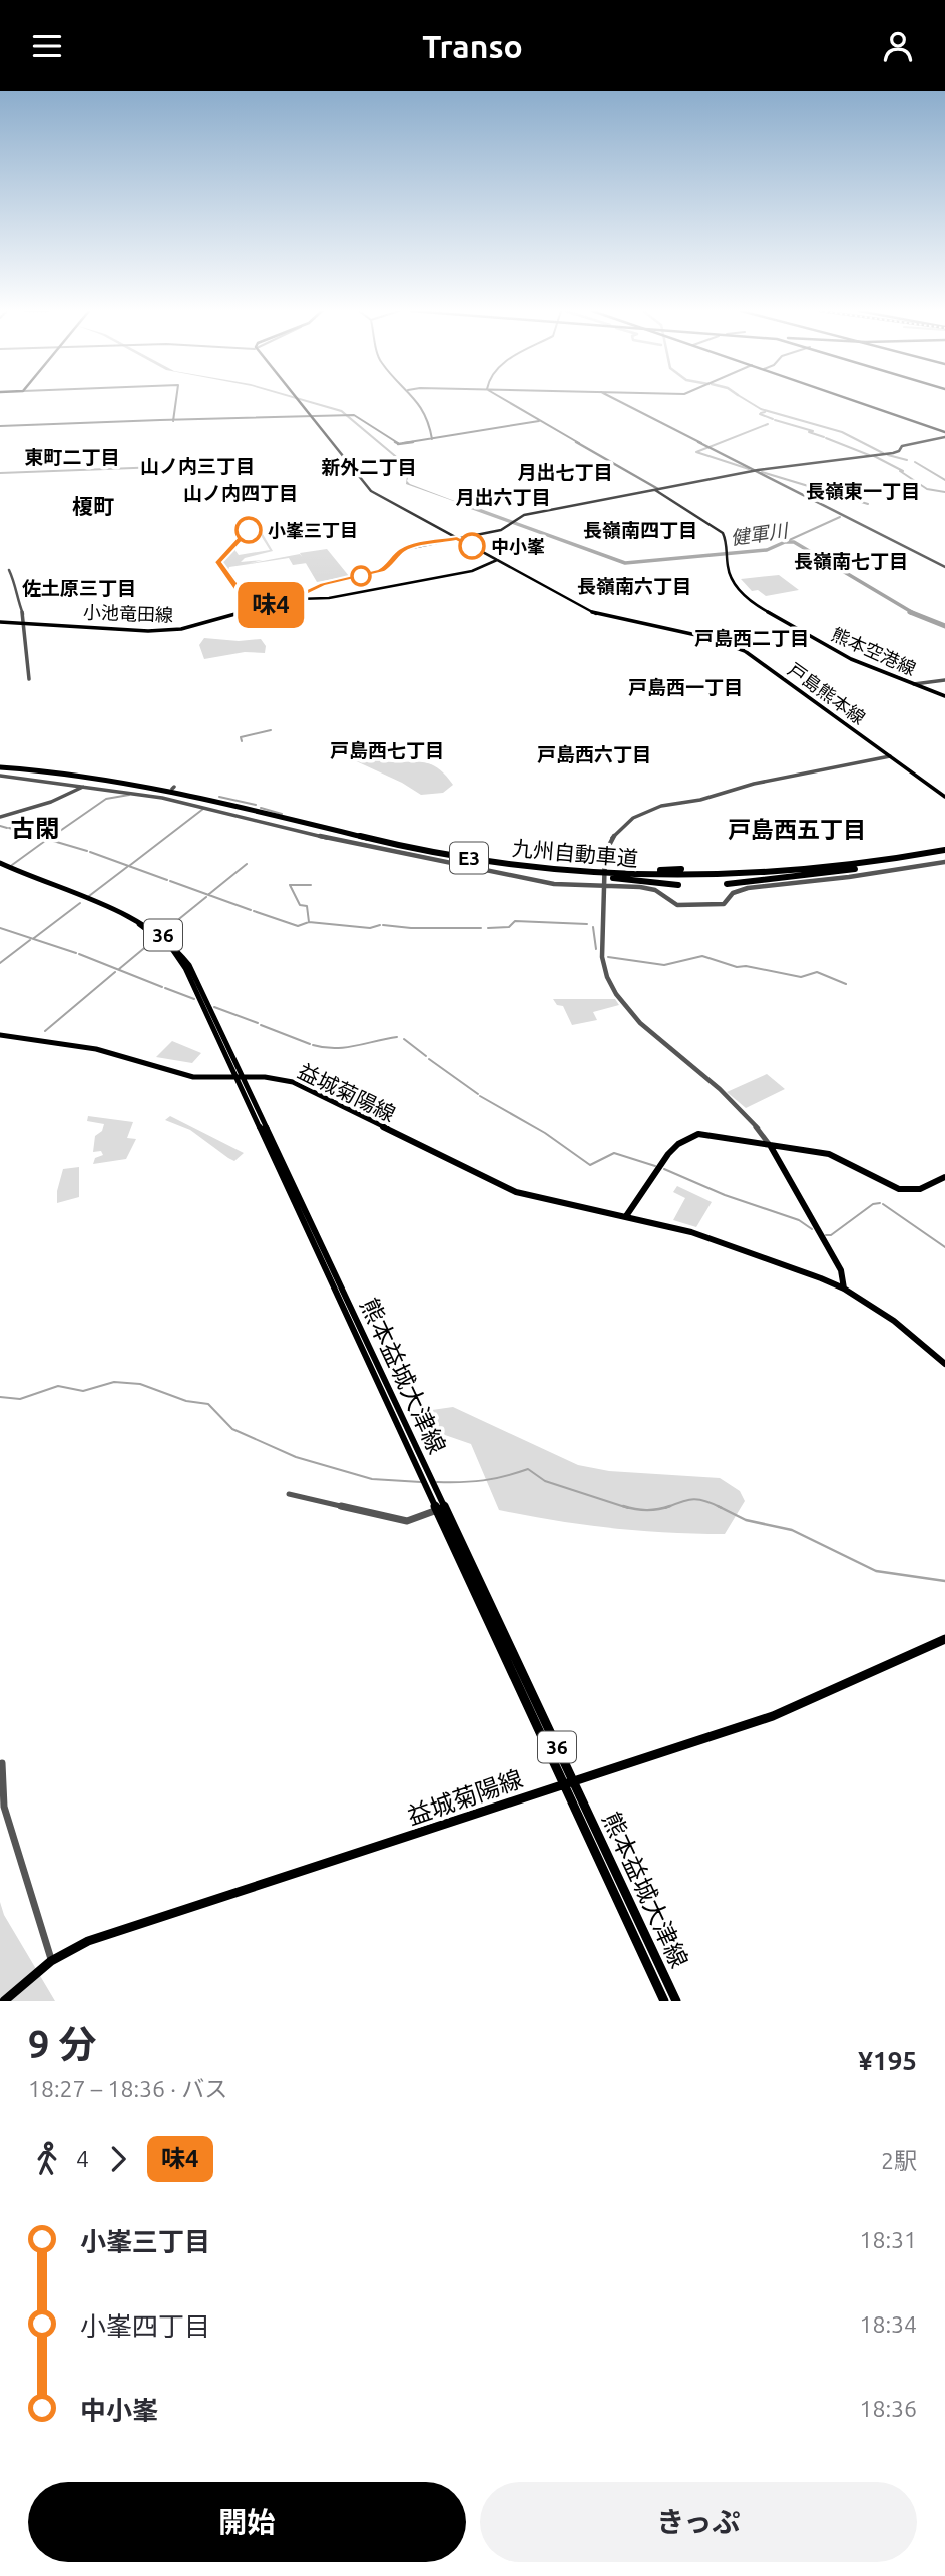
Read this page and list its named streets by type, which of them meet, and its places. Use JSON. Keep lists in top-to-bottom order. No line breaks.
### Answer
{"streets":{"highway":["九州自動車道","E3"],"main road":["小池竜田線","熊本空港線","戸島熊本線","36","益城菊陽線","熊本益城大津線"]},"crossings":[["小池竜田線","熊本空港線"],["小池竜田線","戸島熊本線"],["益城菊陽線","熊本益城大津線"]],"districts":["東町二丁目","山ノ内三丁目","新外二丁目","月出七丁目","長嶺東一丁目","山ノ内四丁目","月出六丁目","榎町","長嶺南四丁目","長嶺南七丁目","長嶺南六丁目","佐土原三丁目","戸島西二丁目","戸島西一丁目","戸島西七丁目","戸島西六丁目","古閑","戸島西五丁目"],"water":["健軍川"],"places":["小峯三丁目","中小峯"],"lines":["bus line 味4"],"page":{"header":"Transo","on_map":"味4","heading":["9 分","18:27 – 18:36 · バス","¥195"],"legs":["4","味4","2駅"],"list":[{"name":"小峯三丁目","value":"18:31"},{"name":"小峯四丁目","value":"18:34"},{"name":"中小峯","value":"18:36"}],"buttons":["開始","きっぷ"]}}
